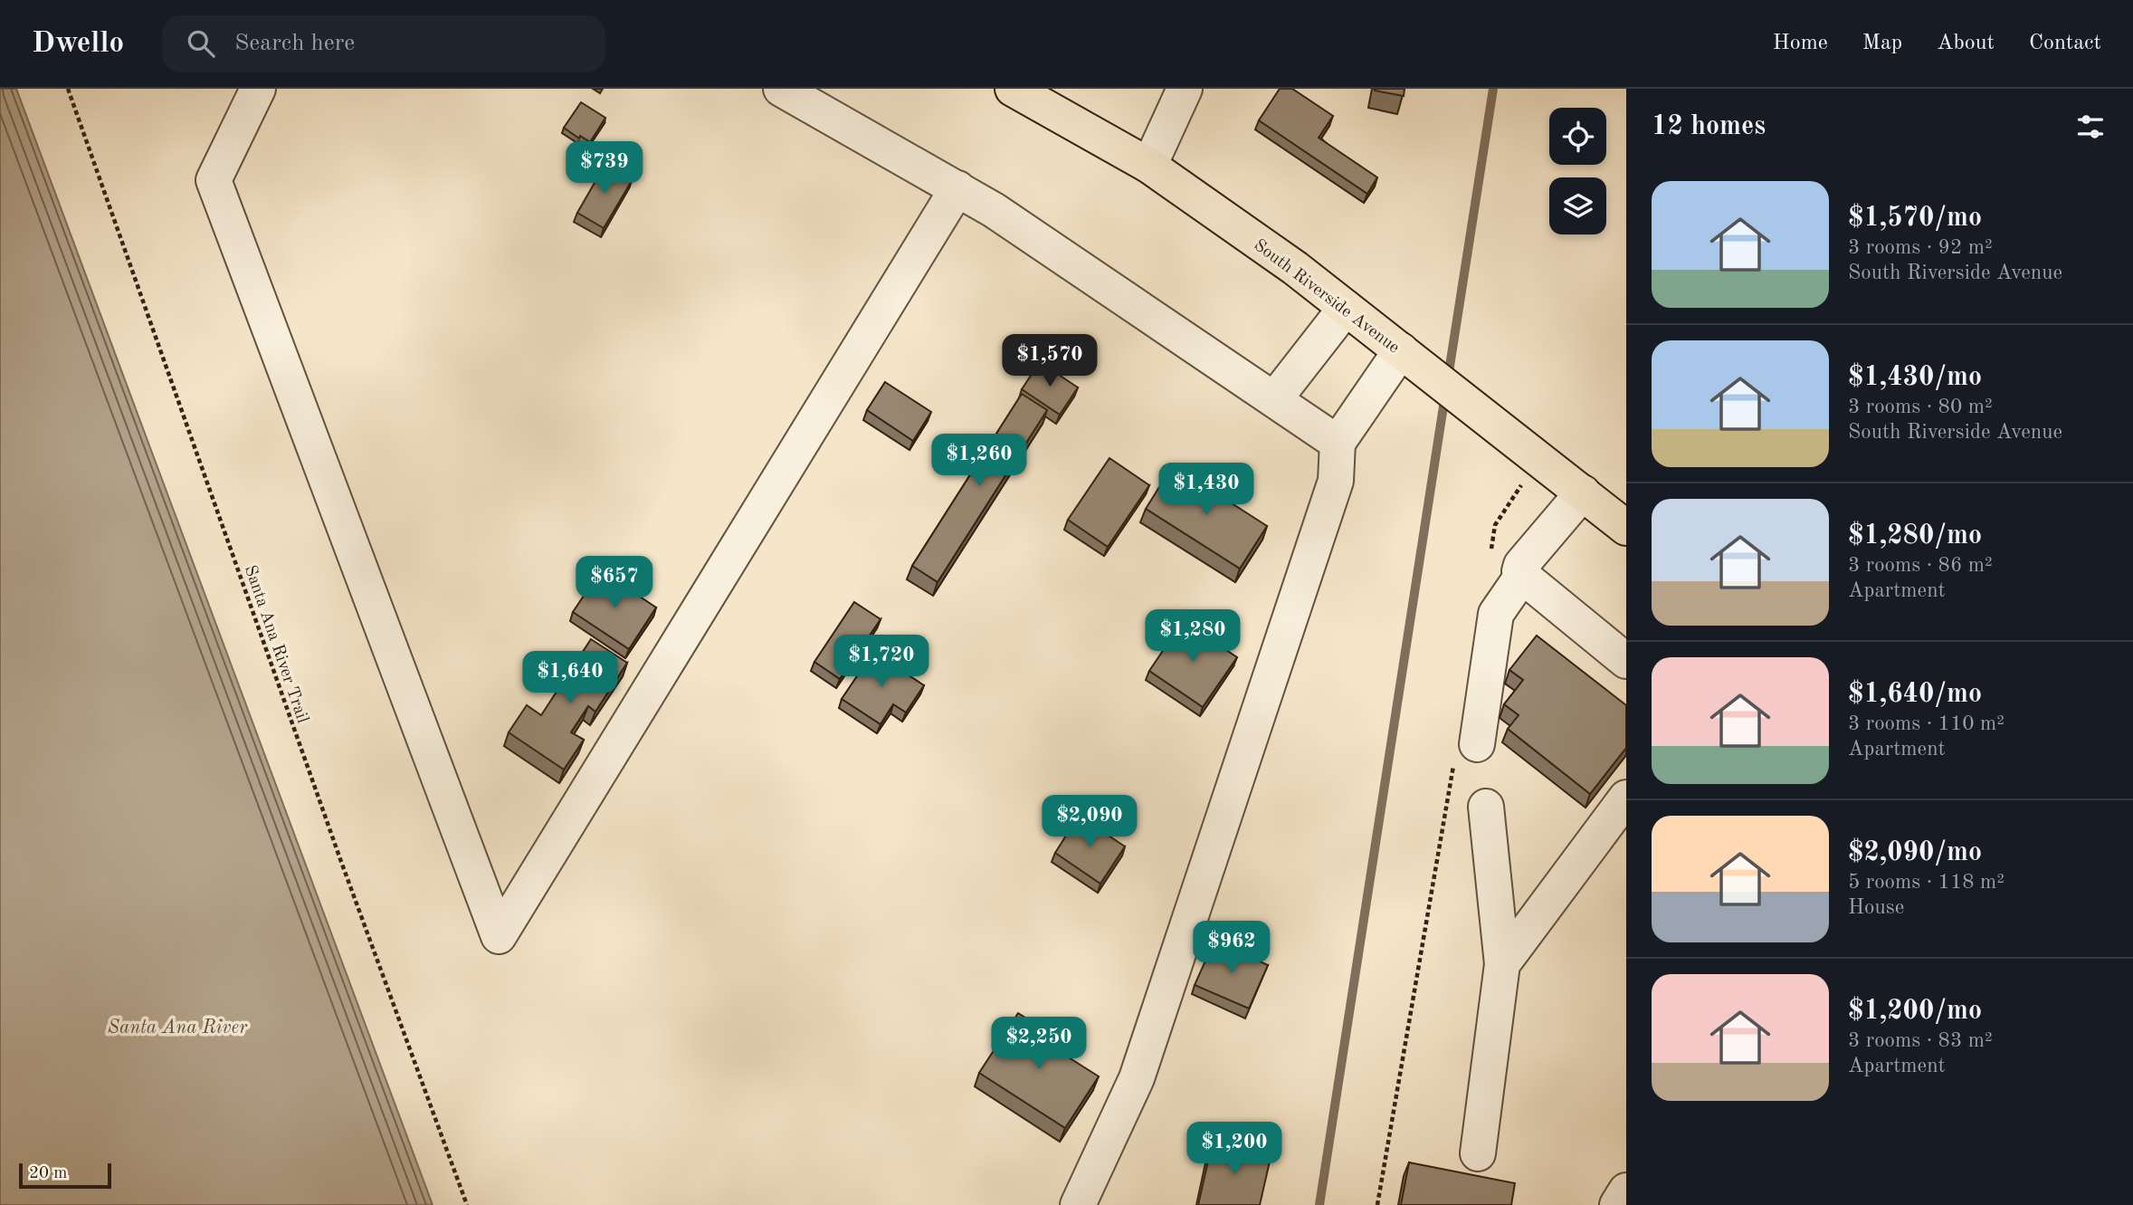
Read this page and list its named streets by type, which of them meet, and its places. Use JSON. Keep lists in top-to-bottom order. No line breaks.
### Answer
{"streets":{"main road":["South Riverside Avenue"],"path":["Santa Ana River Trail"]},"water":["Santa Ana River"],"scale_bar":"20 m","page":{"header":"Dwello","search":"Search here","nav":["Home","Map","About","Contact"],"heading":"12 homes","price":["$739","$1,570","$1,260","$1,430","$657","$1,280","$1,720","$1,640","$2,090","$962","$2,250","$1,200"],"list":[{"name":"$1,570/mo","note":"3 rooms · 92 m² · South Riverside Avenue"},{"name":"$1,430/mo","note":"3 rooms · 80 m² · South Riverside Avenue"},{"name":"$1,280/mo","note":"3 rooms · 86 m² · Apartment"},{"name":"$1,640/mo","note":"3 rooms · 110 m² · Apartment"},{"name":"$2,090/mo","note":"5 rooms · 118 m² · House"},{"name":"$1,200/mo","note":"3 rooms · 83 m² · Apartment"}],"scale":"20 m"}}
